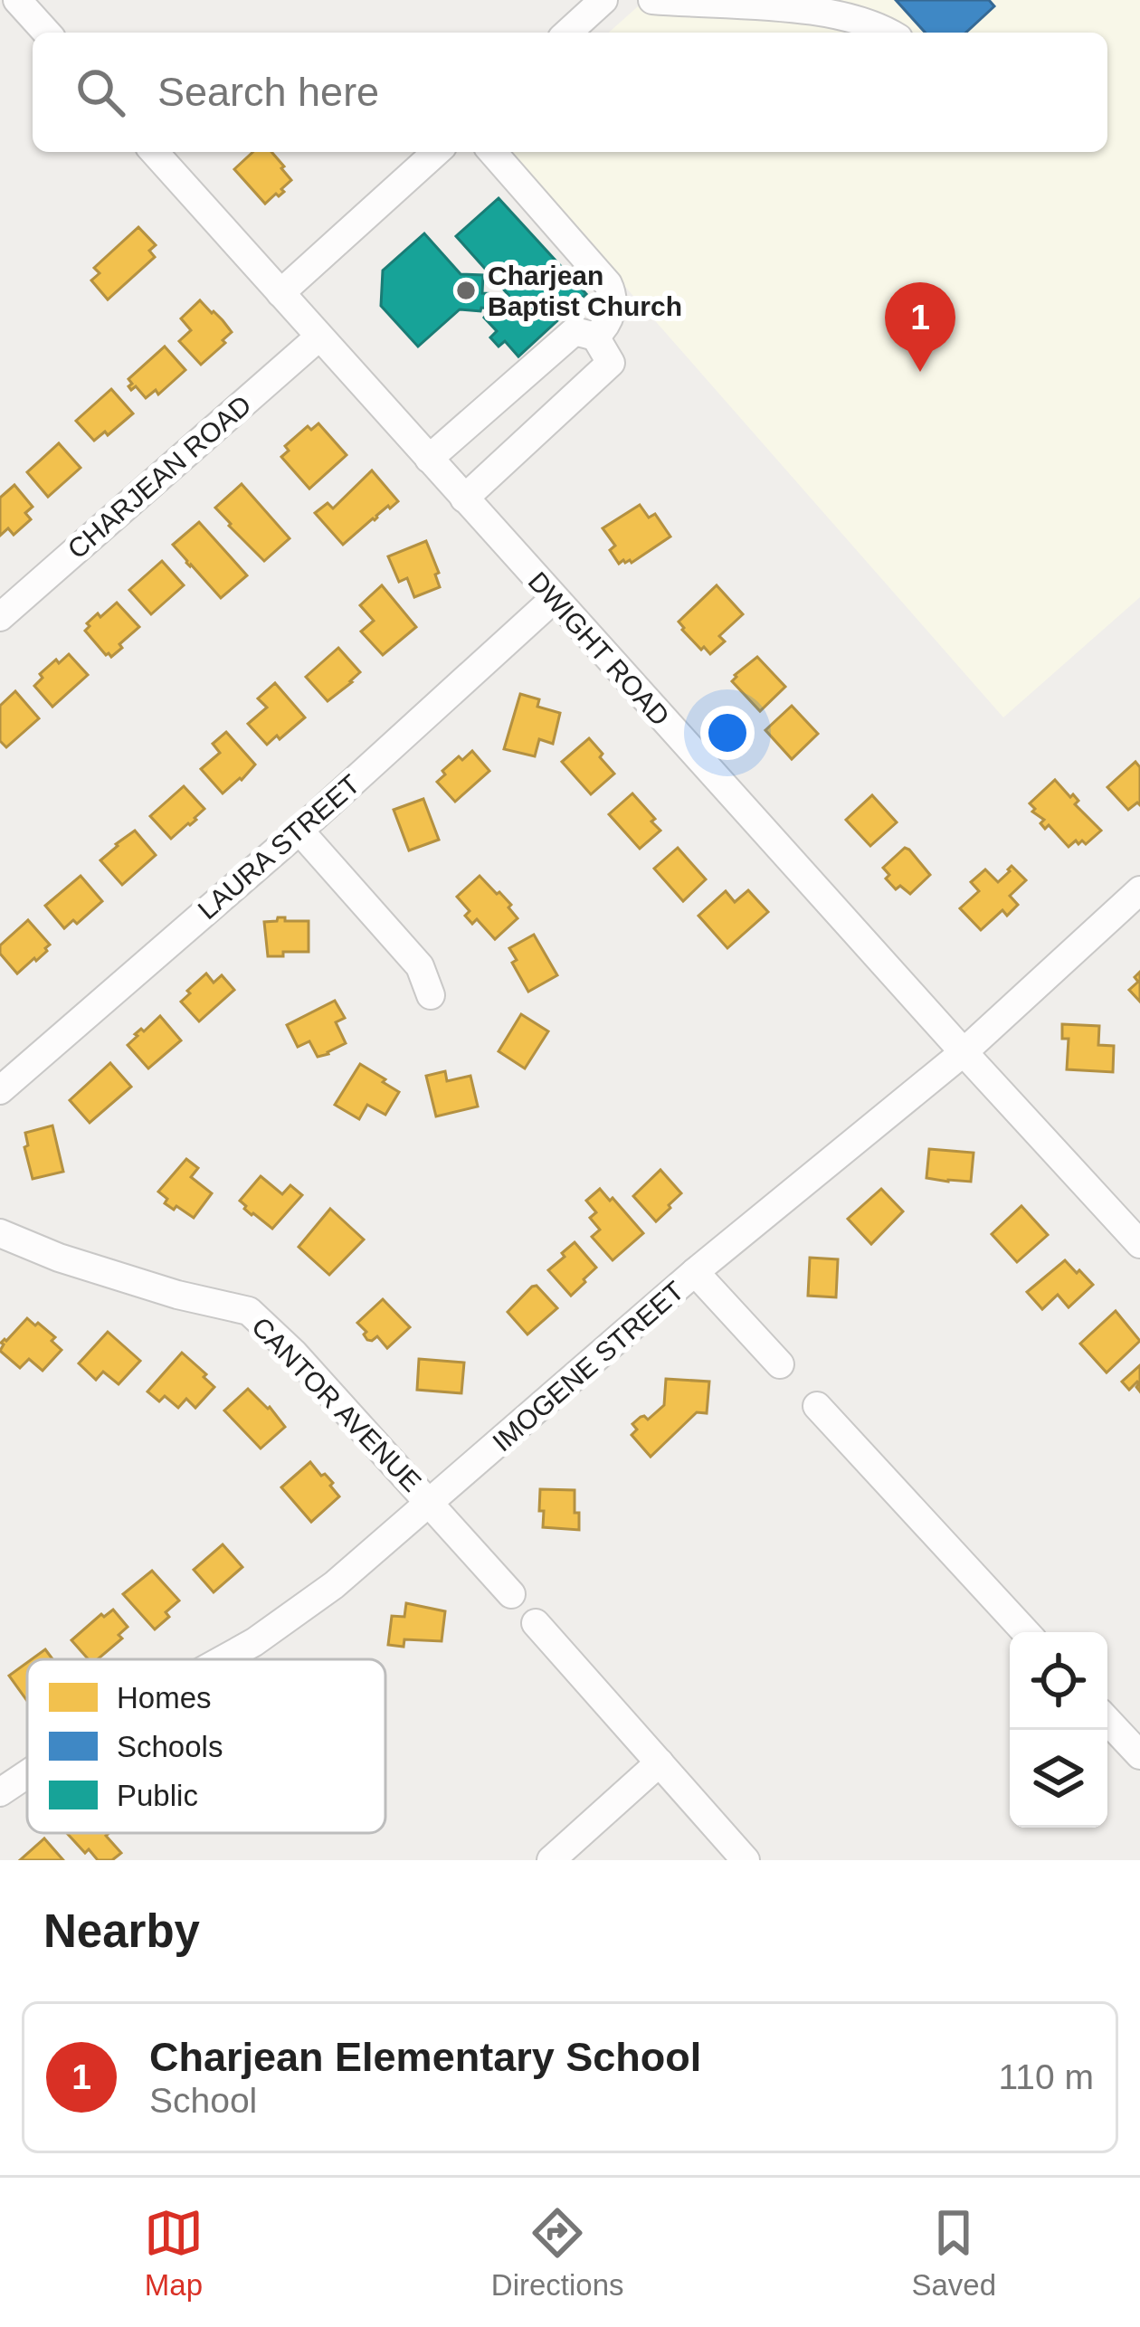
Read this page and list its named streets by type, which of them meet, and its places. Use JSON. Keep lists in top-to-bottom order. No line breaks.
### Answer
{"streets":{"street":["CHARJEAN ROAD","DWIGHT ROAD","LAURA STREET","IMOGENE STREET","CANTOR AVENUE"]},"crossings":[["CHARJEAN ROAD","DWIGHT ROAD"],["DWIGHT ROAD","LAURA STREET"],["DWIGHT ROAD","IMOGENE STREET"],["IMOGENE STREET","CANTOR AVENUE"]],"places":["Charjean Baptist Church"],"legend":["Homes","Schools","Public"],"page":{"search":"Search here","pins":"1","heading":"Nearby","list":[{"mark":"1","name":"Charjean Elementary School","note":"School","value":"110 m"}],"nav":["Map","Directions","Saved"]}}
